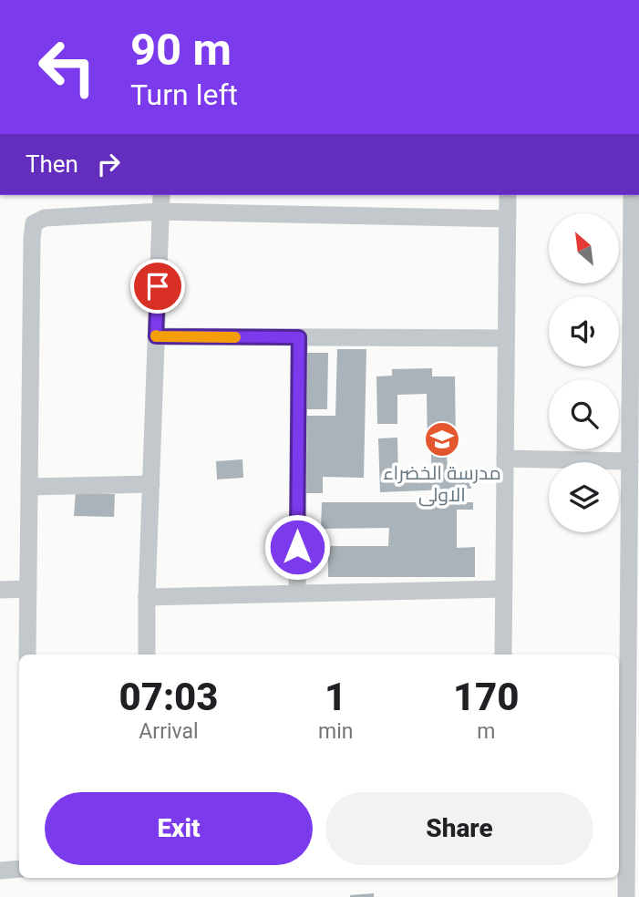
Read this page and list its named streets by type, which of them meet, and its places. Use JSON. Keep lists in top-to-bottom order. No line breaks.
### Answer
{"places":{"school or university":["مدرسة الخضراء الاولى"]},"north":"top left","page":{"turn":["90 m","Turn left"],"then":"Then","eta":["07:03","Arrival","1","min","170","m"],"buttons":["Exit","Share"]}}
